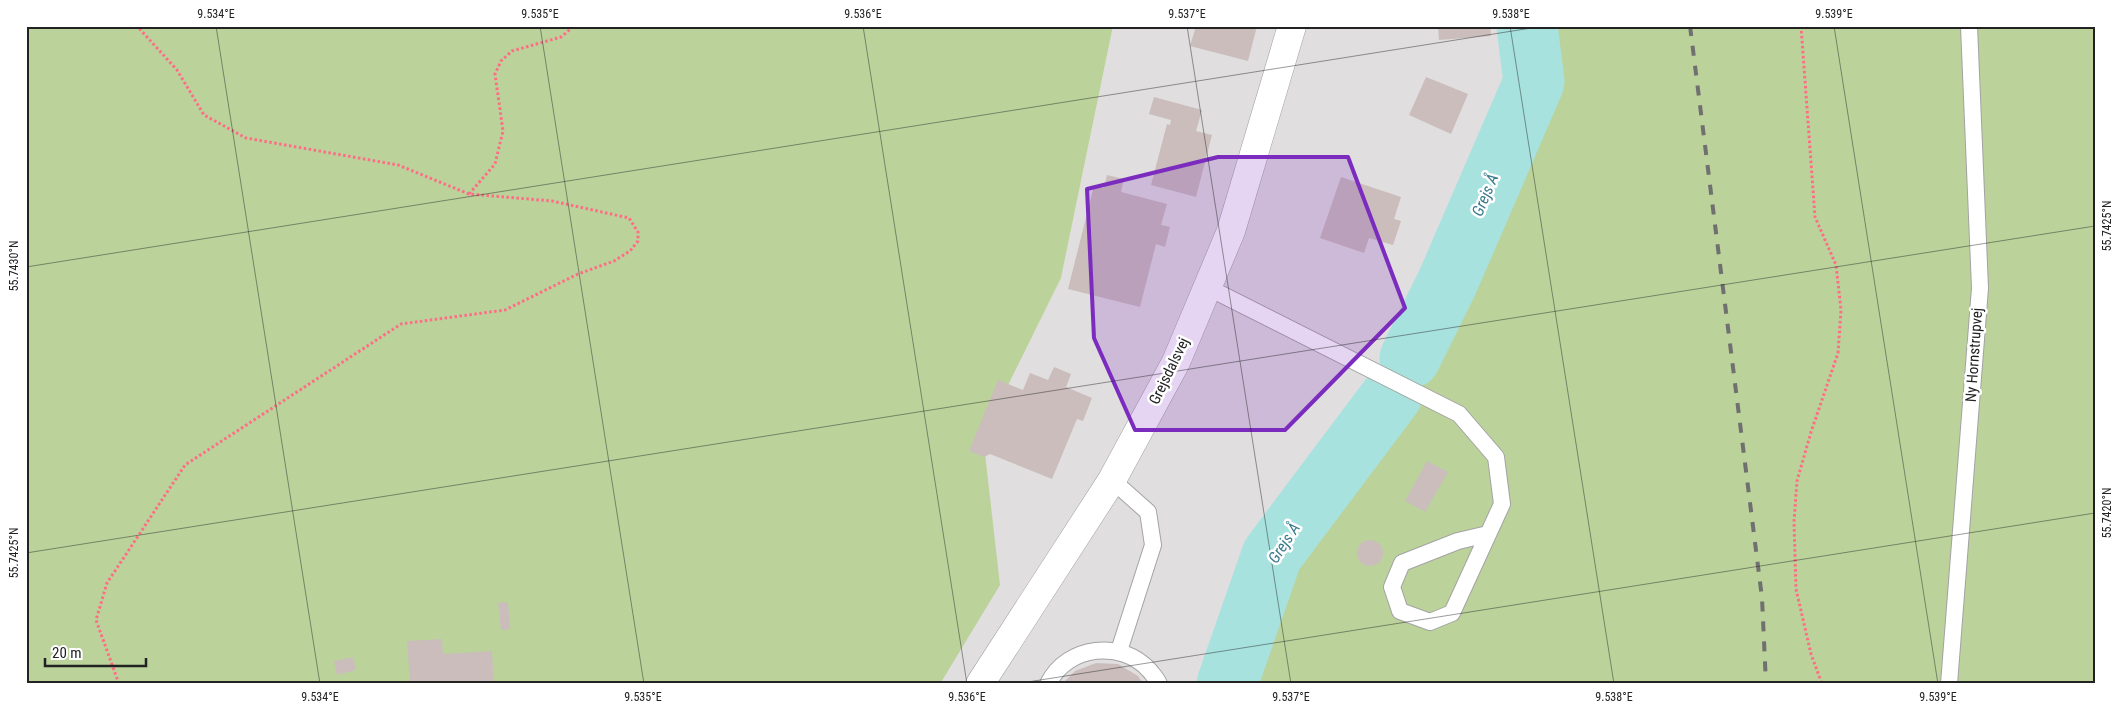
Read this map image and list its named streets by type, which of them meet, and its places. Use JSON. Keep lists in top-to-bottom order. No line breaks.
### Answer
{"streets":{"street":["Grejsdalsvej"],"lane":["Ny Hornstrupvej"]},"water":["Grejs Å"],"scale_bar":"20 m","coordinates":["9.534°E","9.535°E","9.536°E","9.537°E","9.538°E","9.539°E","55.7425°N","55.7430°N","55.7420°N"]}
